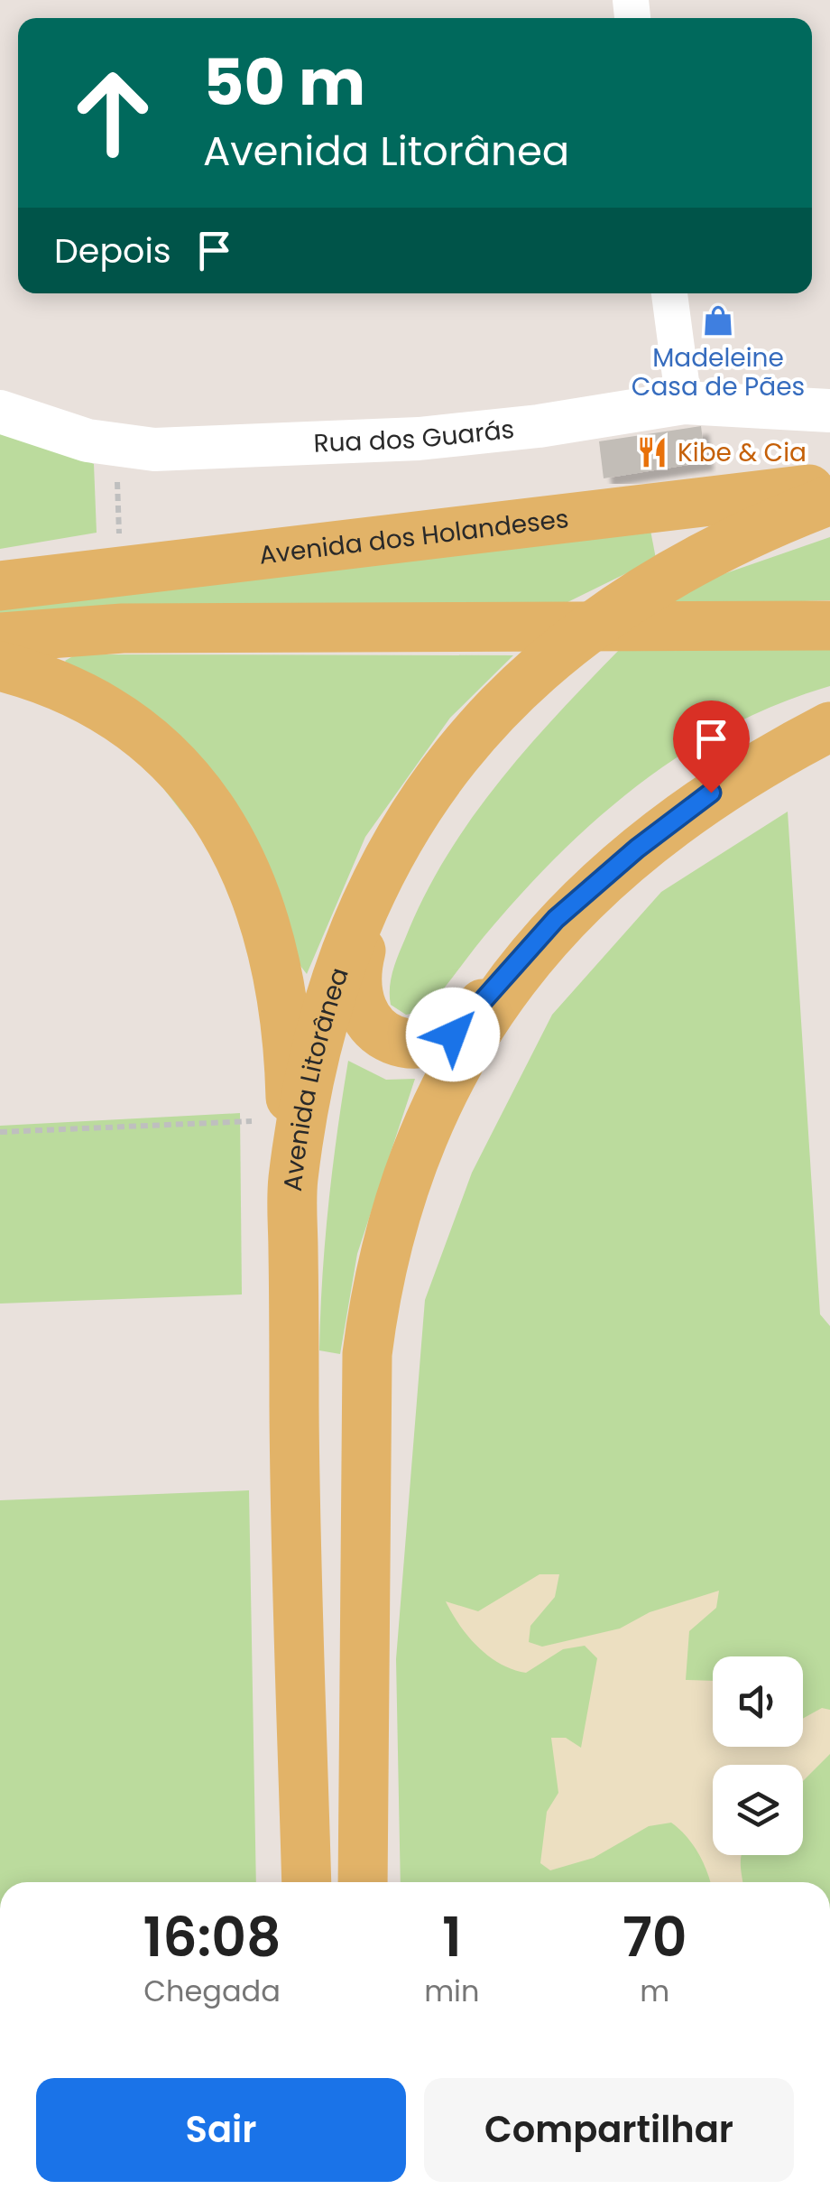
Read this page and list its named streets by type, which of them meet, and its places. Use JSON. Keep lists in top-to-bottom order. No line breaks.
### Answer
{"streets":{"main road":["Avenida dos Holandeses","Avenida Litorânea"],"street":["Rua dos Guarás"]},"places":{"shop":["Madeleine Casa de Pães"],"restaurant":["Kibe & Cia"]},"page":{"turn":["50 m","Avenida Litorânea"],"then":"Depois","eta":["16:08","Chegada","1","min","70","m"],"buttons":["Sair","Compartilhar"]}}
